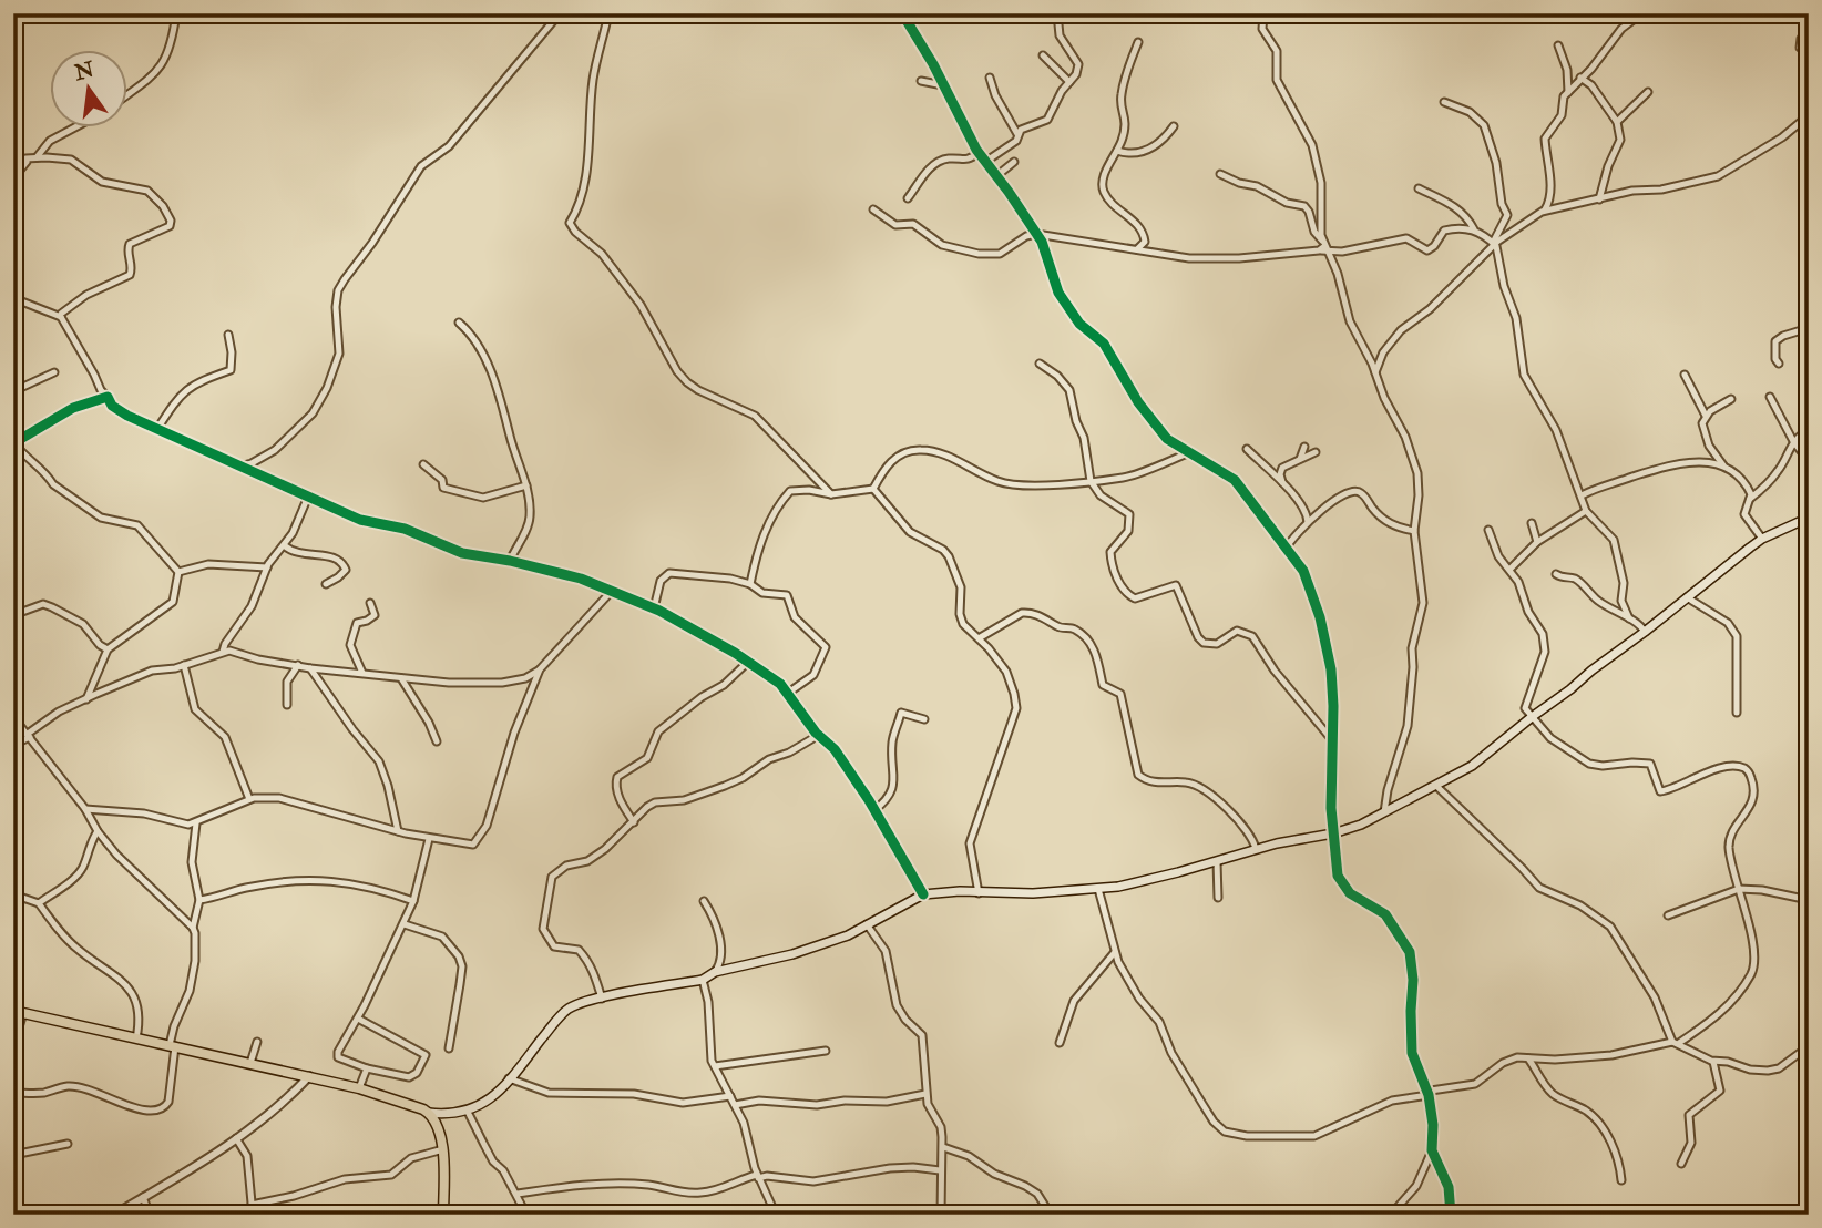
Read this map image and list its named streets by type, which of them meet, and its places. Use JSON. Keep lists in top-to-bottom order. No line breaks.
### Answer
{"north":"top"}
